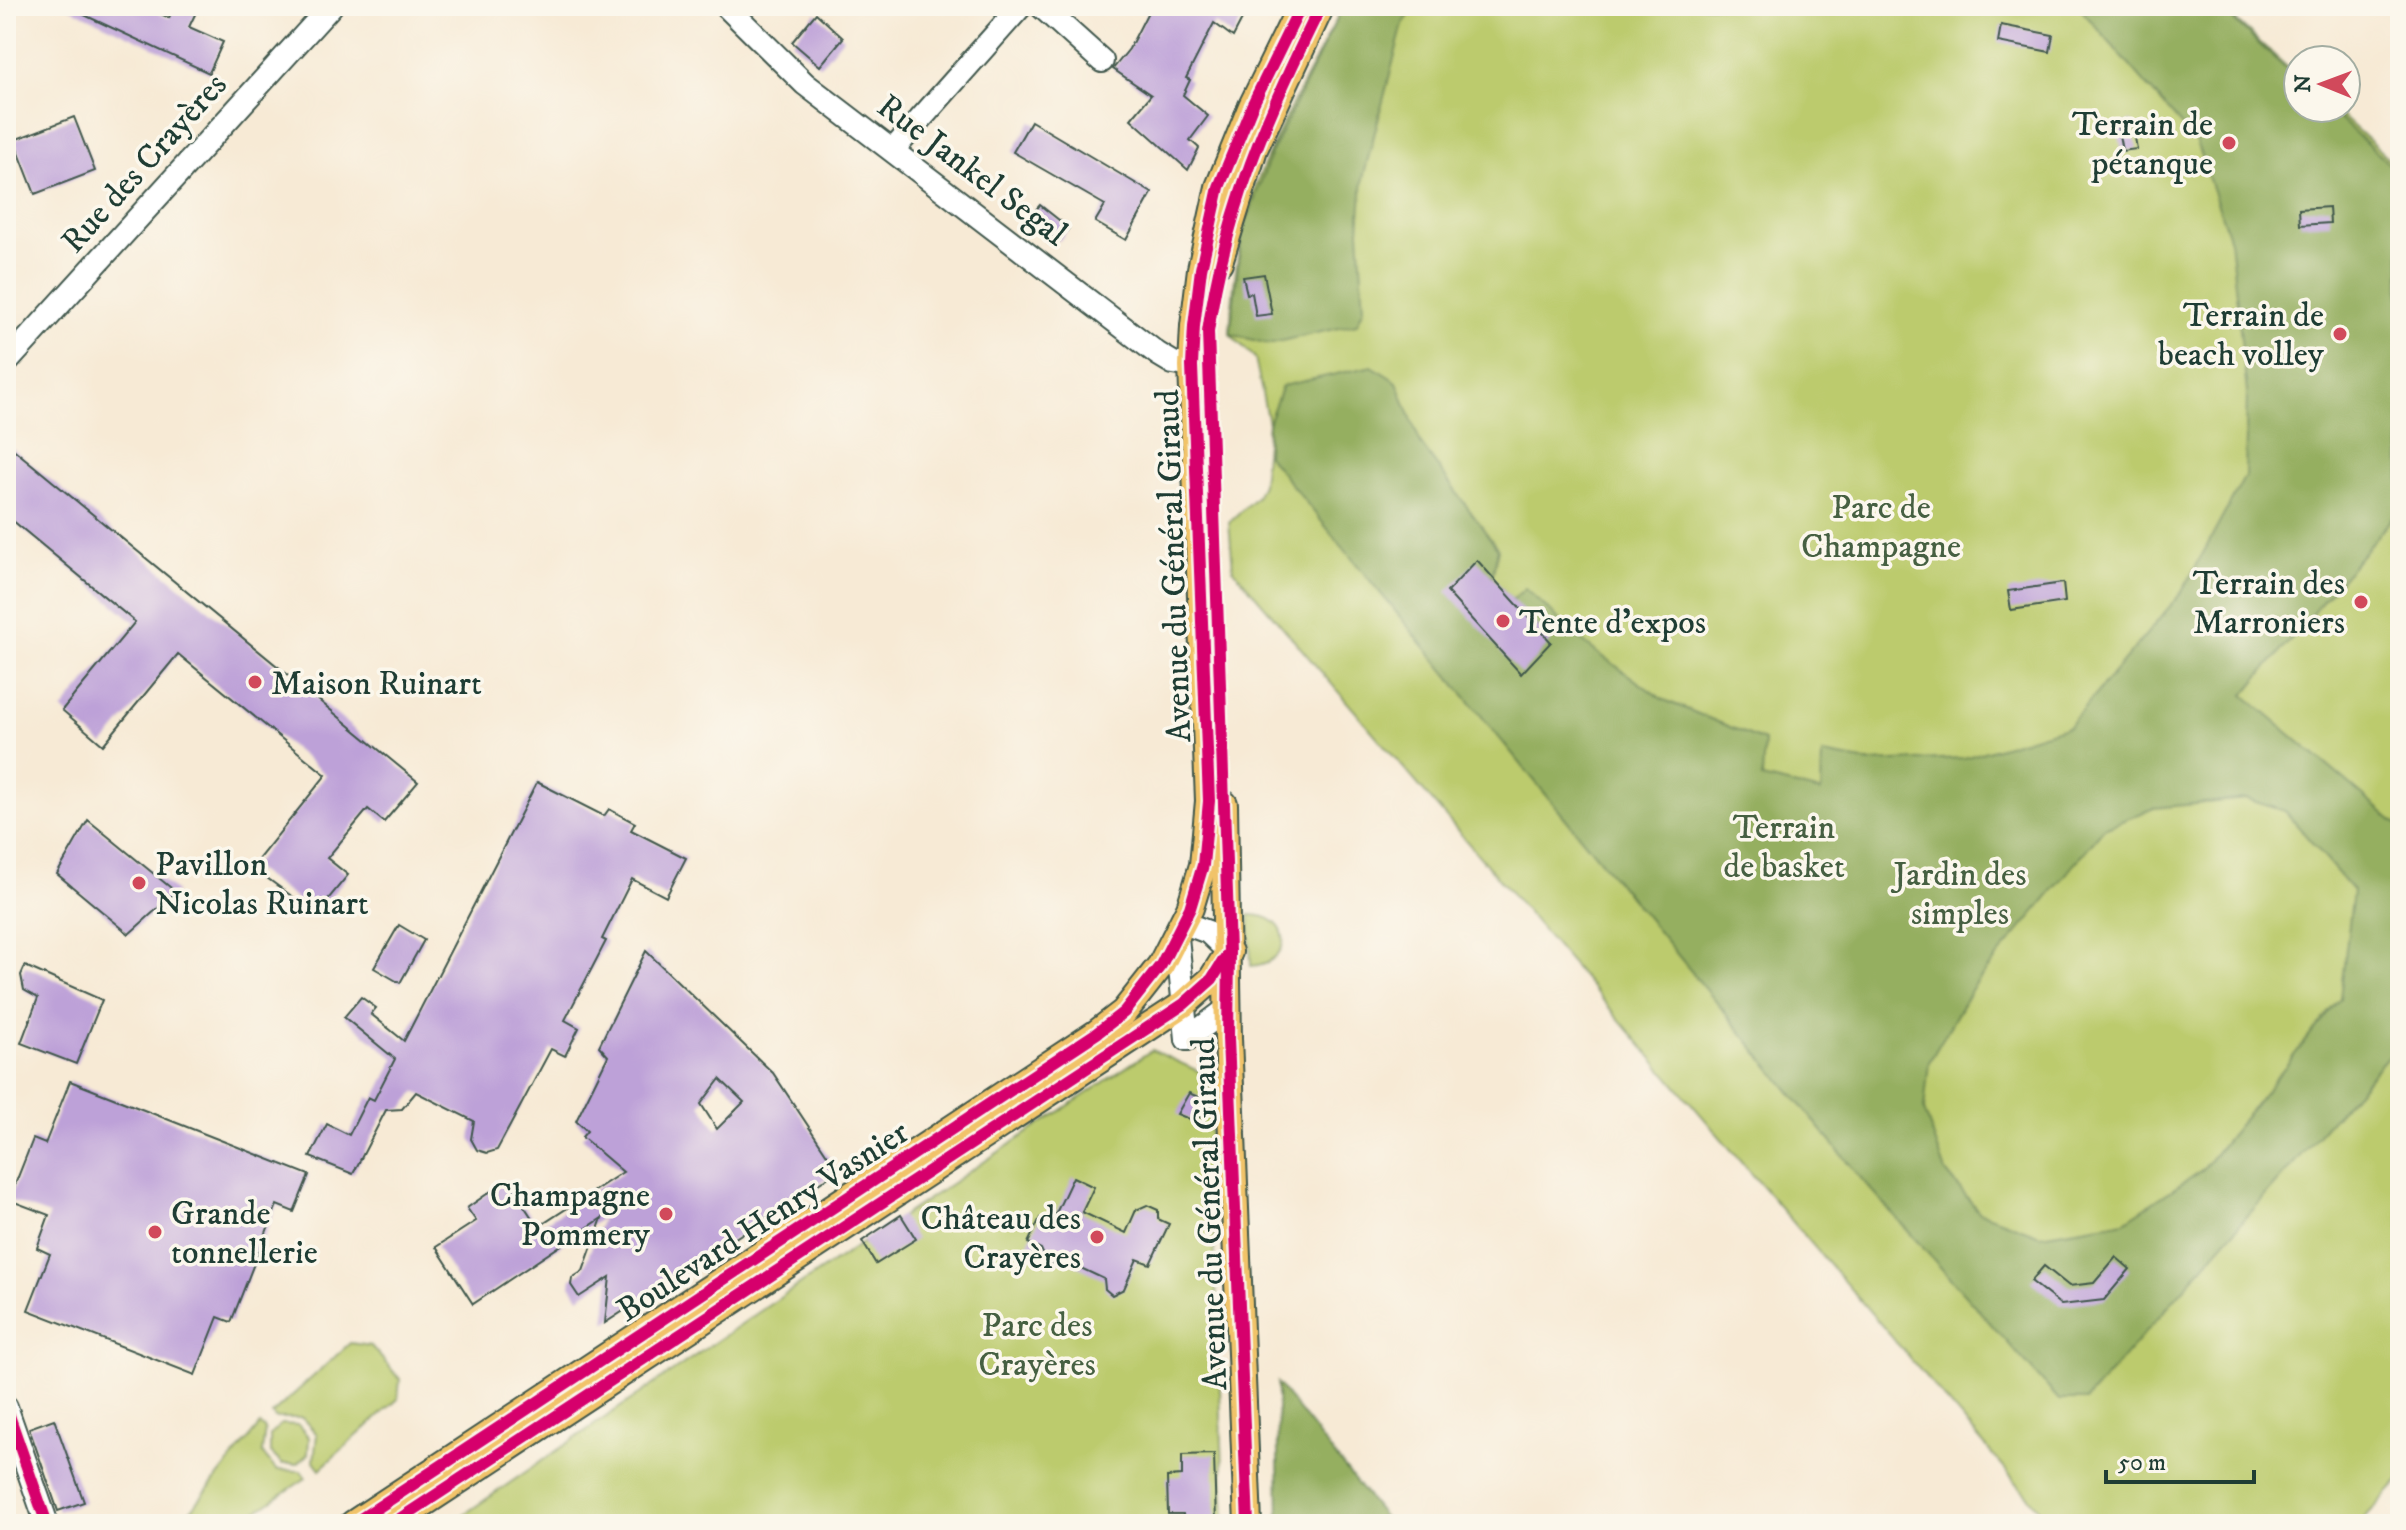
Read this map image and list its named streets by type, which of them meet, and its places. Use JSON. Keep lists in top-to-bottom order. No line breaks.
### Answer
{"streets":{"main road":["Avenue du Général Giraud","Boulevard Henry Vasnier"],"street":["Rue des Crayères","Rue Jankel Segal"]},"crossings":[["Rue Jankel Segal","Avenue du Général Giraud"],["Avenue du Général Giraud","Boulevard Henry Vasnier"]],"parks":["Parc de Champagne","Terrain de basket","Jardin des simples","Parc des Crayères"],"places":["Terrain de pétanque","Terrain de beach volley","Terrain des Marroniers","Tente d'expos","Maison Ruinart","Pavillon Nicolas Ruinart","Champagne Pommery","Grande tonnellerie","Château des Crayères"],"scale_bar":"50 m","north":"left"}
